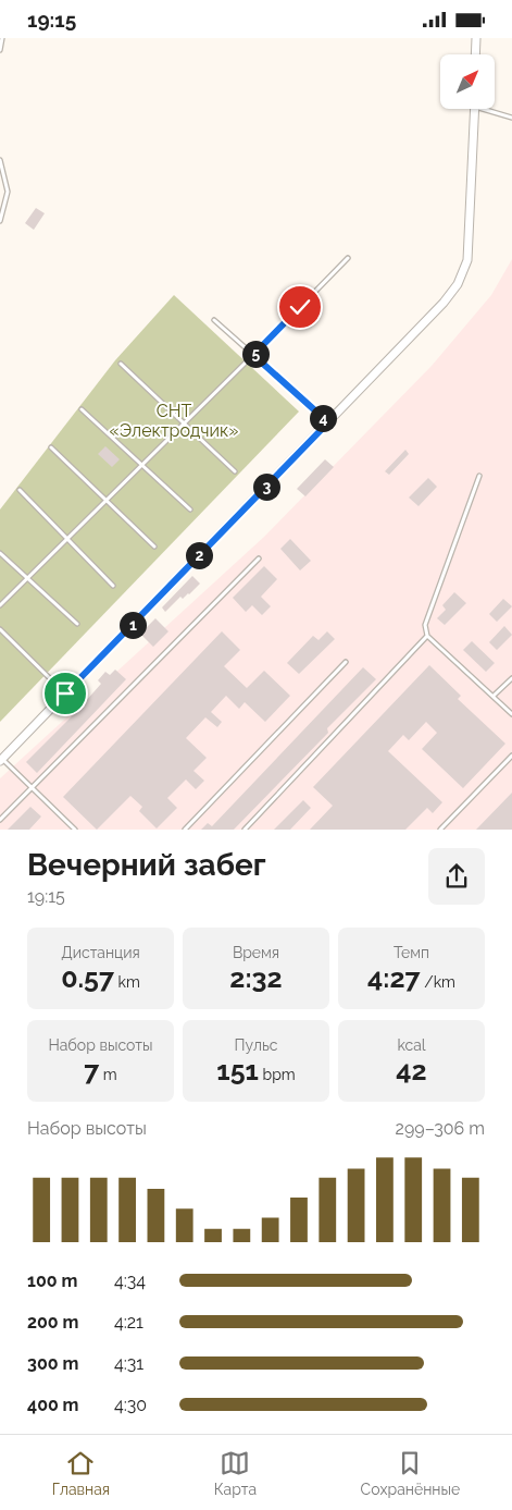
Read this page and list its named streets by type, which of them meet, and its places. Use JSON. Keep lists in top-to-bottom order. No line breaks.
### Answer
{"parks":["СНТ «Электродчик»"],"north":"top right","page":{"status":"19:15","pins":["5","4","3","2","1"],"heading":["Вечерний забег","19:15"],"stats":[["Дистанция","0.57 km"],["Время","2:32"],["Темп","4:27 /km"],["Набор высоты","7 m"],["Пульс","151 bpm"],["kcal","42"]],"chart":["Набор высоты","299–306 m"],"list":[{"name":"100 m","note":"4:34"},{"name":"200 m","note":"4:21"},{"name":"300 m","note":"4:31"},{"name":"400 m","note":"4:30"}],"tabs":["Главная","Карта","Сохранённые"]}}
